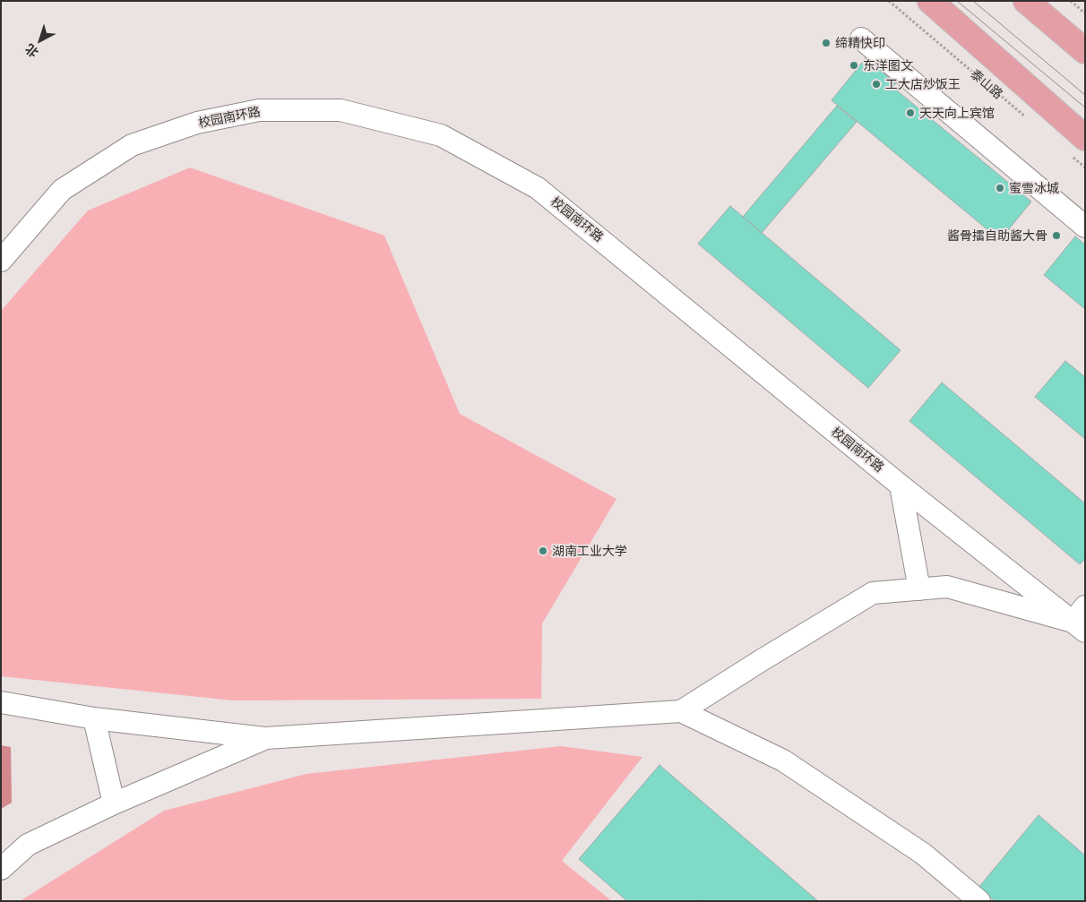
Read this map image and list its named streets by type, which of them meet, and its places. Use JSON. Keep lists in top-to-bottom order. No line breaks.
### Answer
{"streets":{"main road":["泰山路"],"street":["校园南环路"]},"places":["缔精快印","东洋图文","工大店炒饭王","天天向上宾馆","蜜雪冰城","酱骨擂自助酱大骨","湖南工业大学"],"north":"bottom left"}
